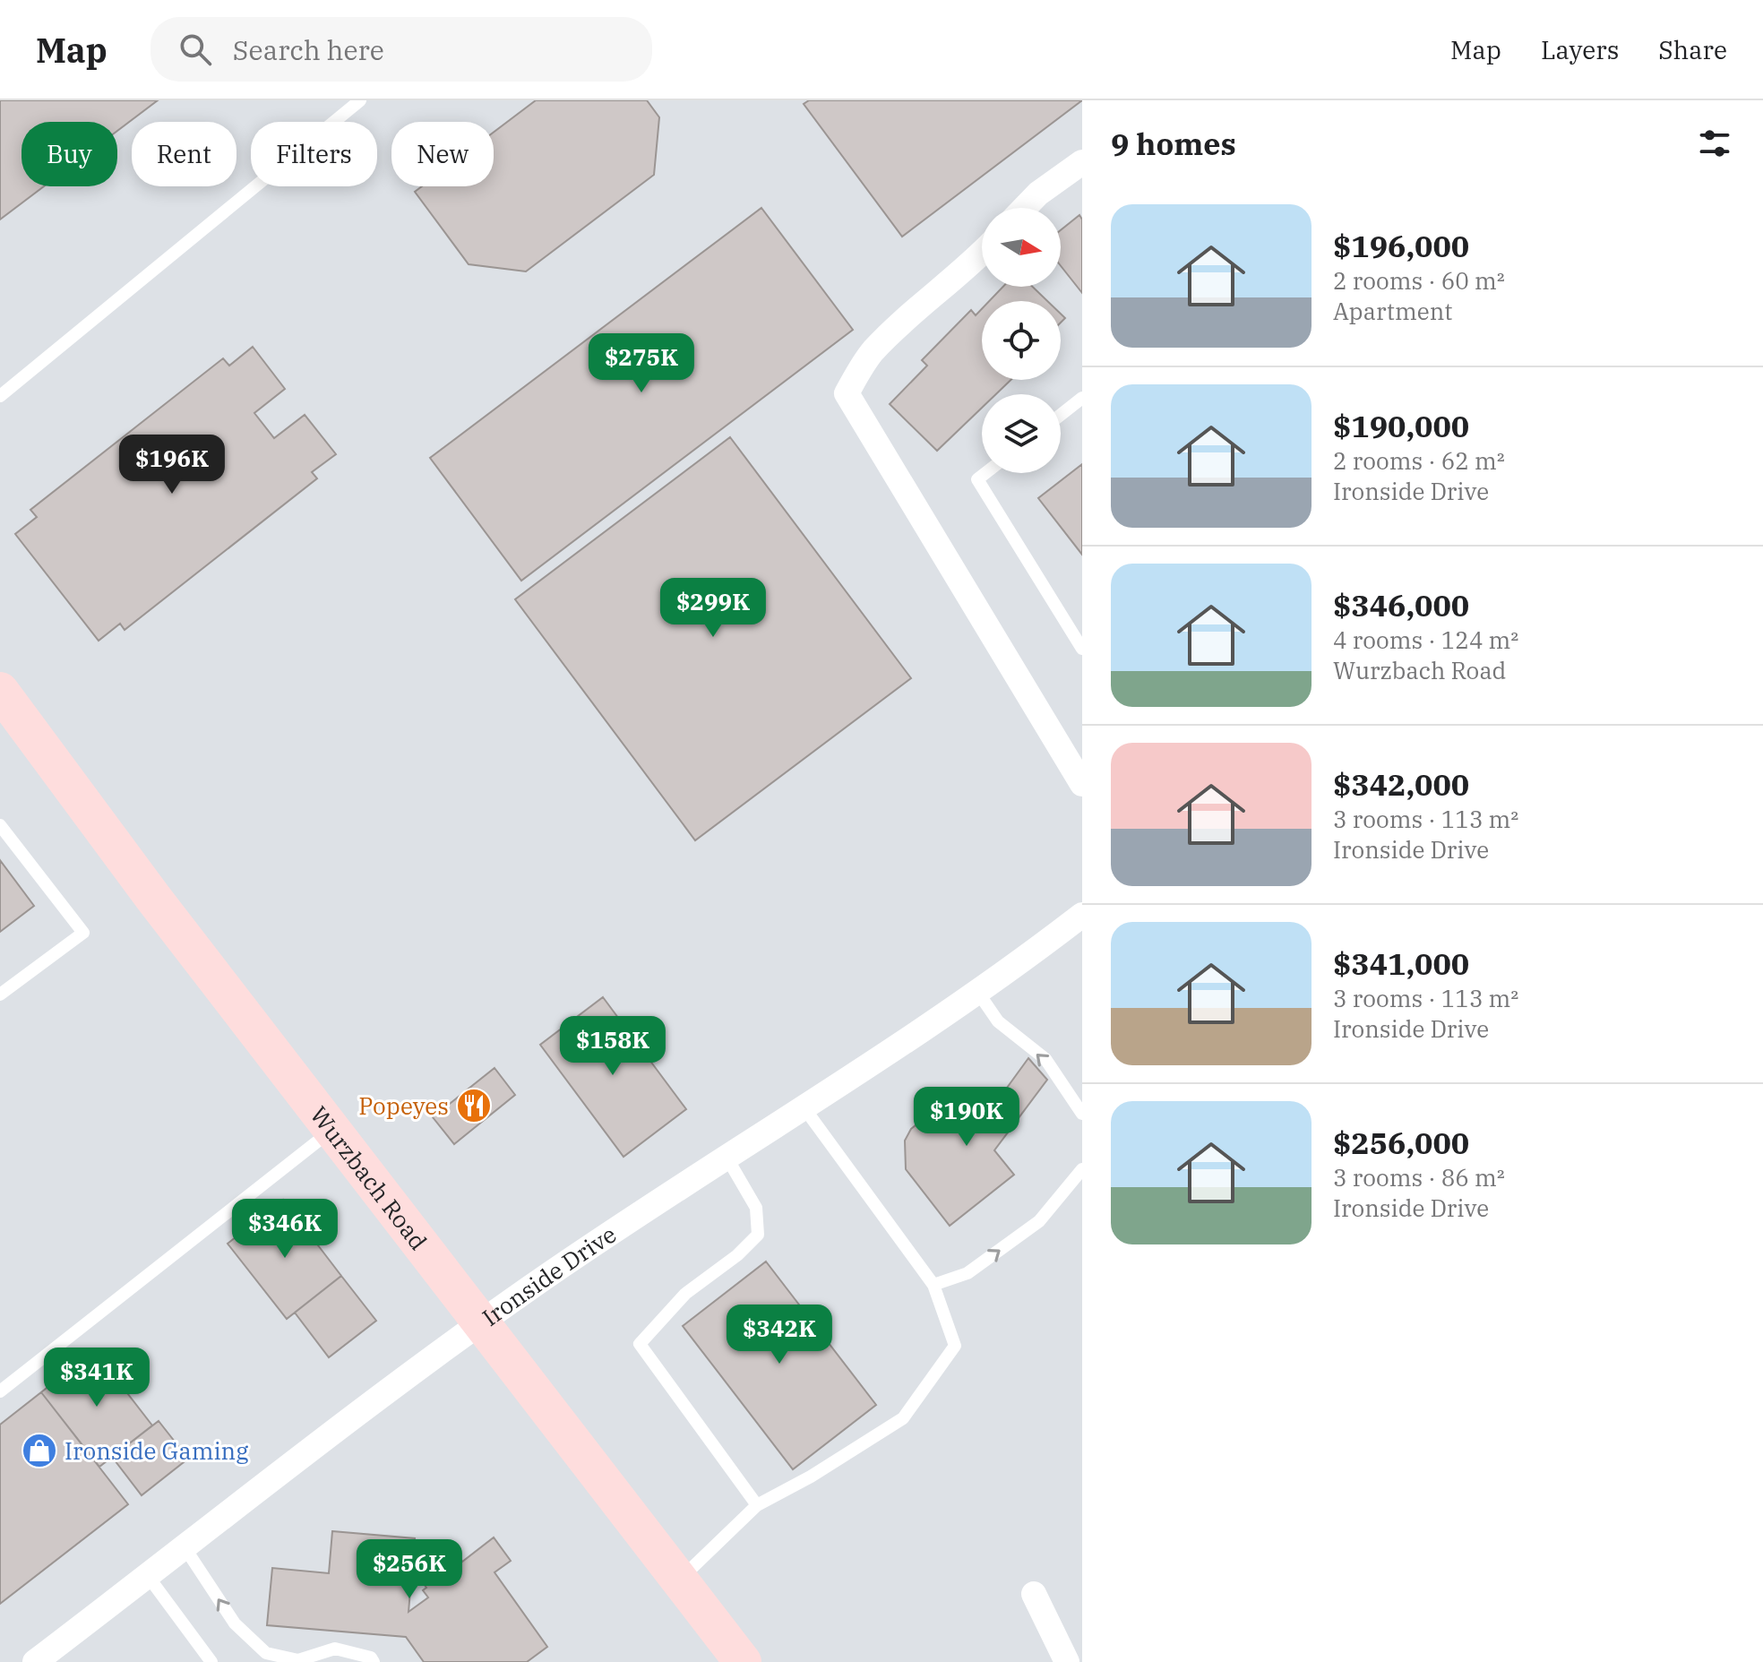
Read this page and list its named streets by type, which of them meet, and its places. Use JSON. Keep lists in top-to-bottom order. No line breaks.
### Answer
{"streets":{"main road":["Wurzbach Road"],"street":["Ironside Drive"]},"crossings":[["Wurzbach Road","Ironside Drive"]],"places":{"restaurant":["Popeyes"],"shop":["Ironside Gaming"]},"north":"right","page":{"header":"Map","search":"Search here","nav":["Map","Layers","Share"],"heading":"9 homes","chip":["Buy","Rent","Filters","New"],"list":[{"name":"$196,000","note":"2 rooms · 60 m² · Apartment"},{"name":"$190,000","note":"2 rooms · 62 m² · Ironside Drive"},{"name":"$346,000","note":"4 rooms · 124 m² · Wurzbach Road"},{"name":"$342,000","note":"3 rooms · 113 m² · Ironside Drive"},{"name":"$341,000","note":"3 rooms · 113 m² · Ironside Drive"},{"name":"$256,000","note":"3 rooms · 86 m² · Ironside Drive"}],"price":["$275K","$196K","$299K","$158K","$190K","$346K","$342K","$341K","$256K"]}}
